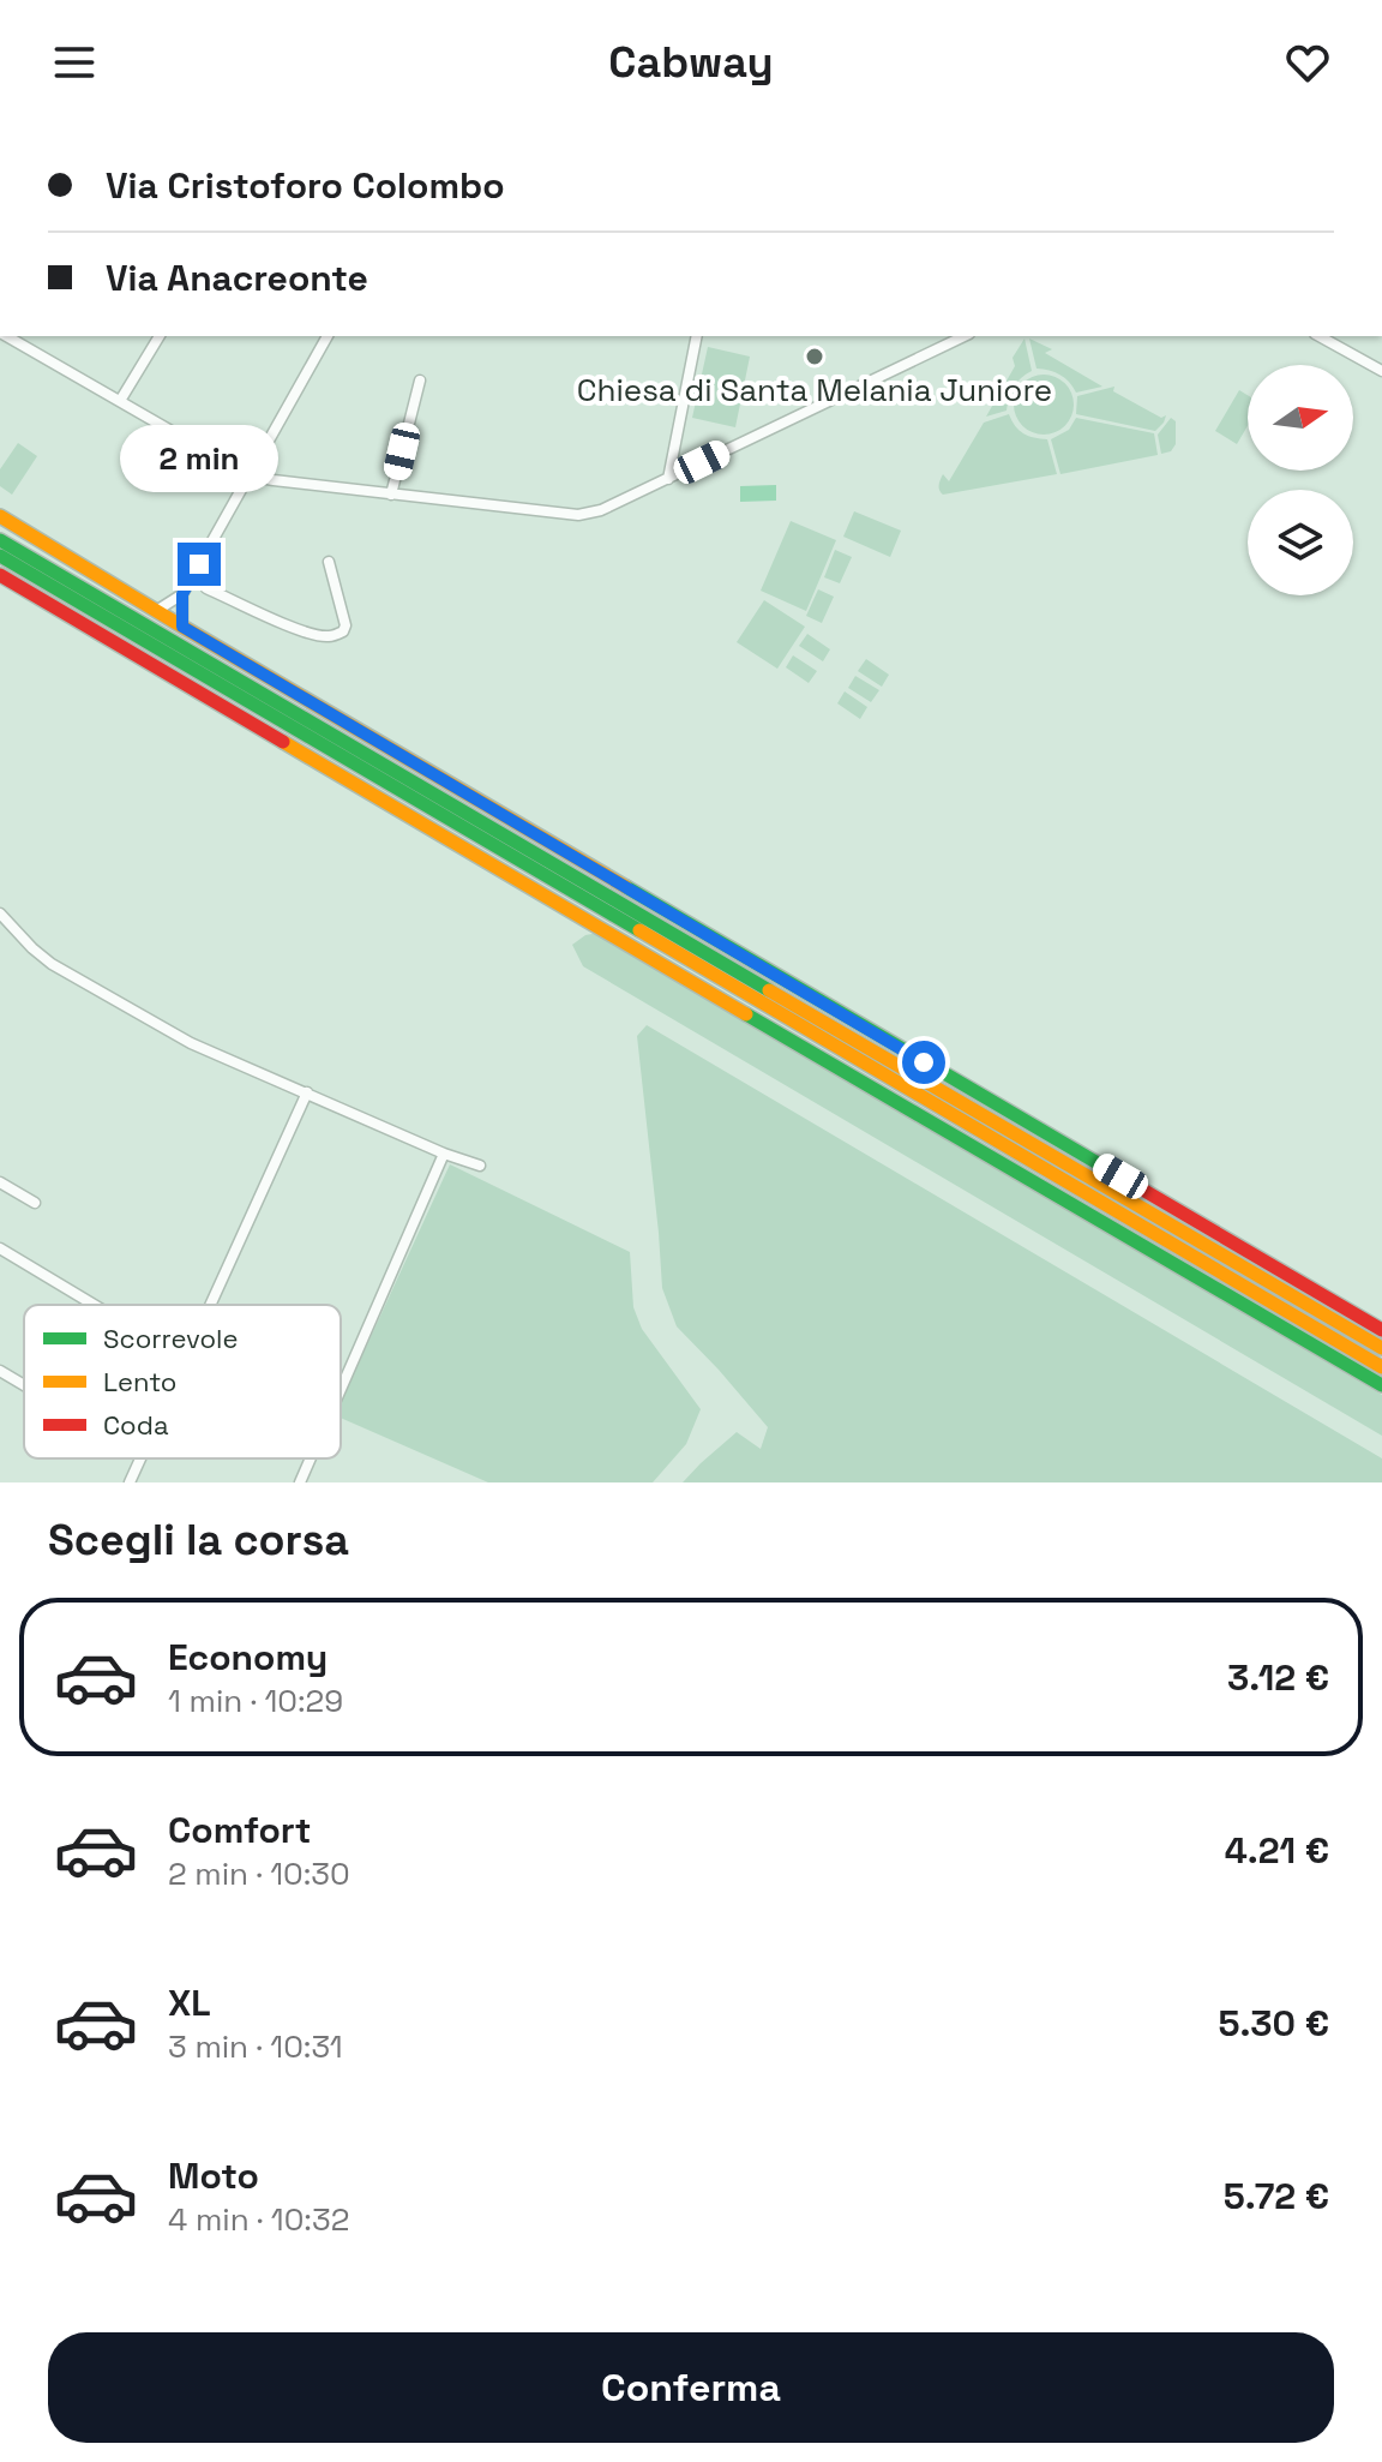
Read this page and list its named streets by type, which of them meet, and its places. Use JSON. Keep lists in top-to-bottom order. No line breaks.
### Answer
{"places":["Chiesa di Santa Melania Juniore"],"legend":["Scorrevole","Lento","Coda"],"north":"right","page":{"header":"Cabway","banner":["Via Cristoforo Colombo","Via Anacreonte"],"bubble":"2 min","heading":"Scegli la corsa","list":[{"name":"Economy","note":"1 min · 10:29","value":"3.12 €"},{"name":"Comfort","note":"2 min · 10:30","value":"4.21 €"},{"name":"XL","note":"3 min · 10:31","value":"5.30 €"},{"name":"Moto","note":"4 min · 10:32","value":"5.72 €"}],"buttons":"Conferma"}}
